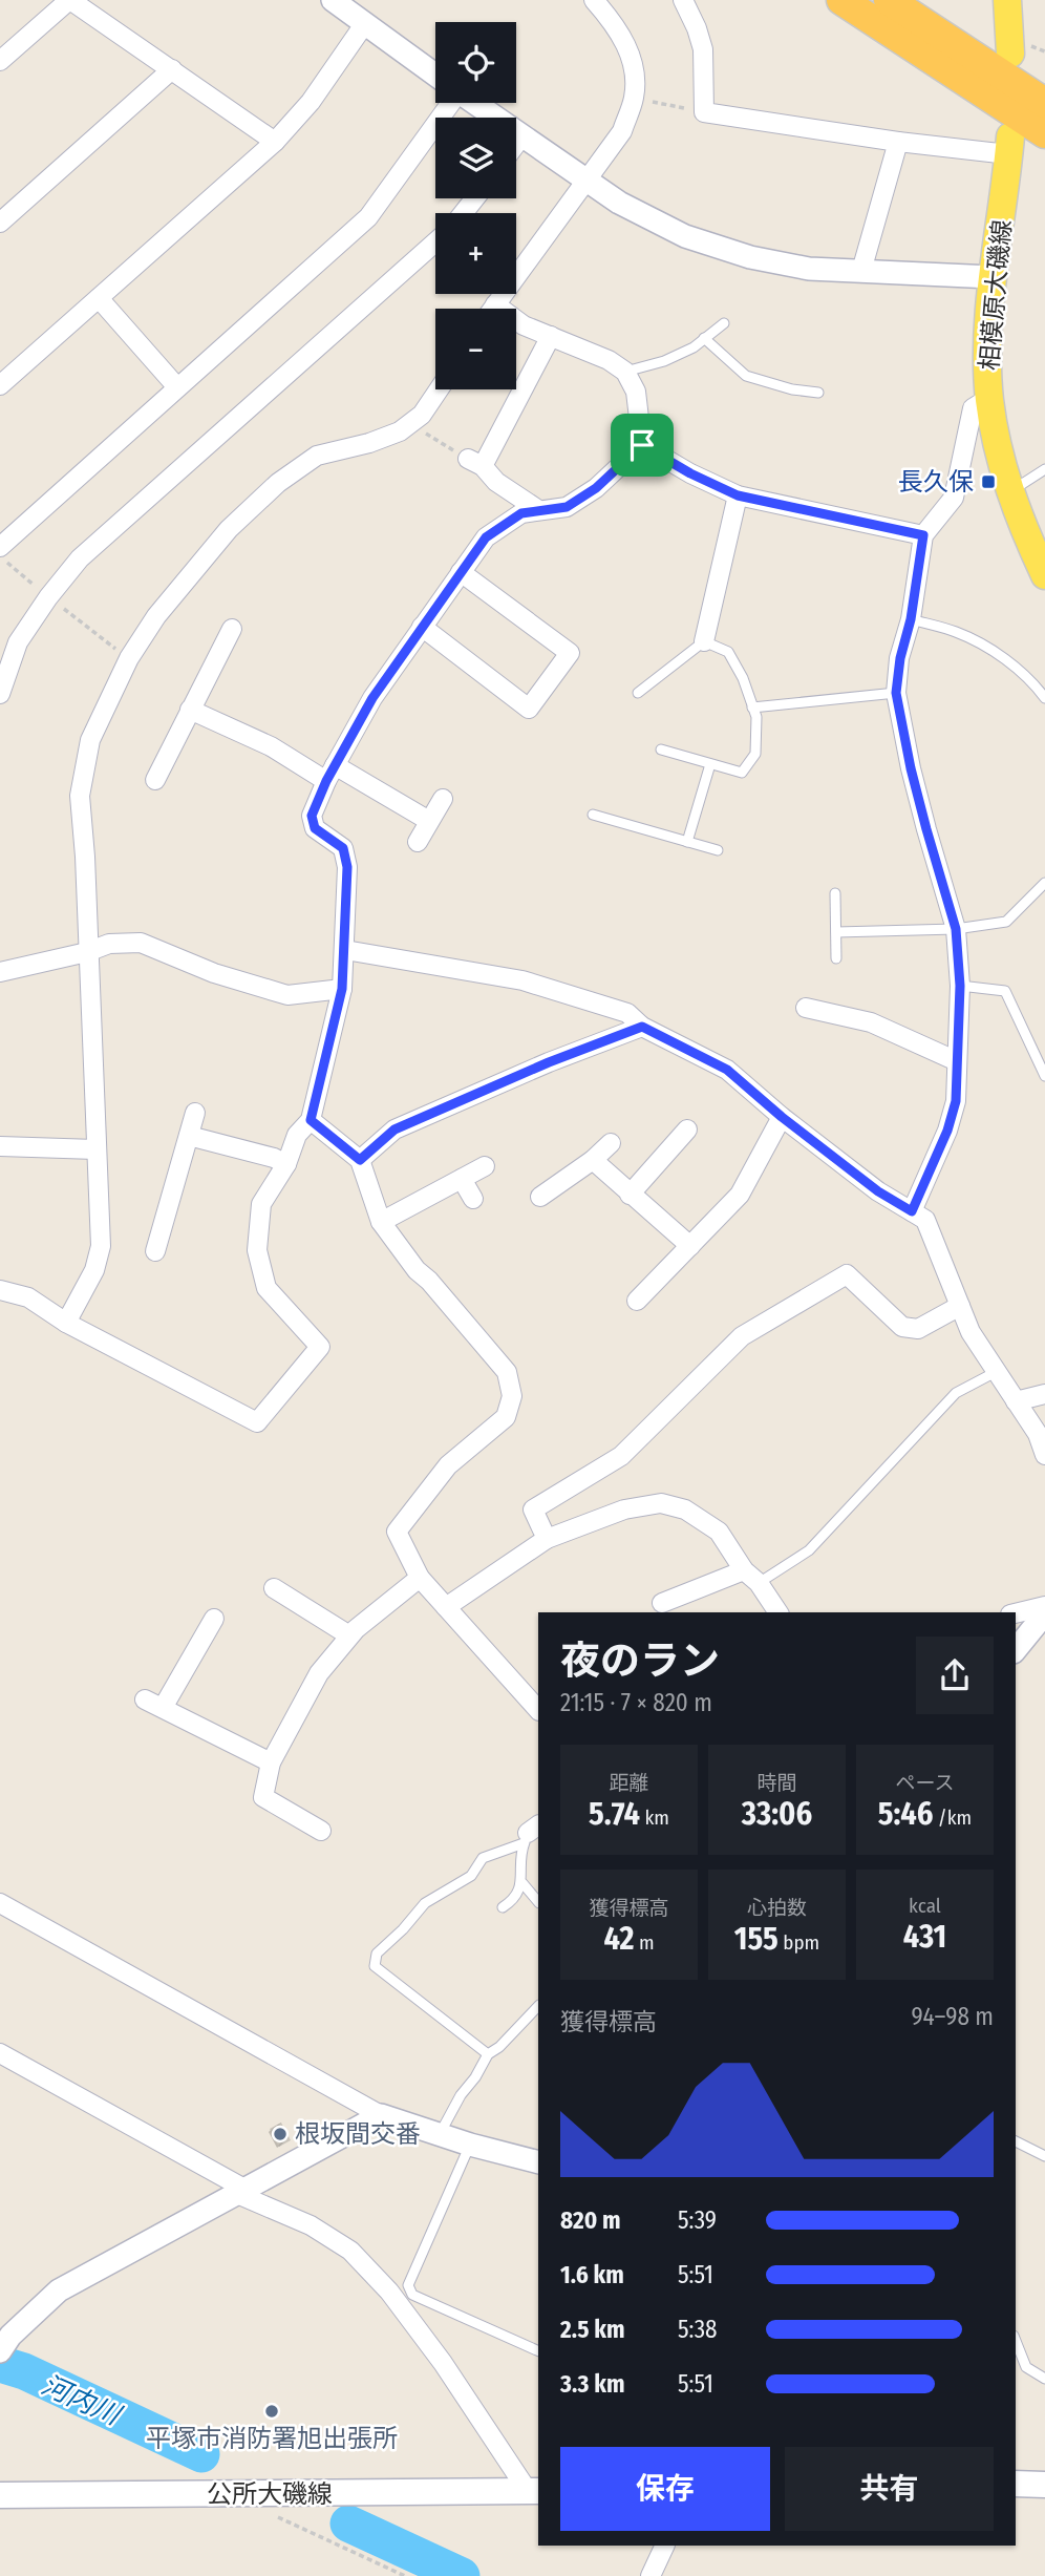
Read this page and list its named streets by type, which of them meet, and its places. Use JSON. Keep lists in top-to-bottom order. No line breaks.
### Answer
{"streets":{"main road":["相模原大磯線","公所大磯線"]},"water":["河内川"],"places":{"transit":["長久保"],"other":["根坂間交番","平塚市消防署旭出張所"]},"page":{"map_buttons":["+","−"],"heading":["夜のラン","21:15 · 7 × 820 m"],"stats":[["距離","5.74 km"],["時間","33:06"],["ペース","5:46 /km"],["獲得標高","42 m"],["心拍数","155 bpm"],["kcal","431"]],"chart":["獲得標高","94–98 m"],"list":[{"name":"820 m","note":"5:39"},{"name":"1.6 km","note":"5:51"},{"name":"2.5 km","note":"5:38"},{"name":"3.3 km","note":"5:51"}],"buttons":["保存","共有"]}}
